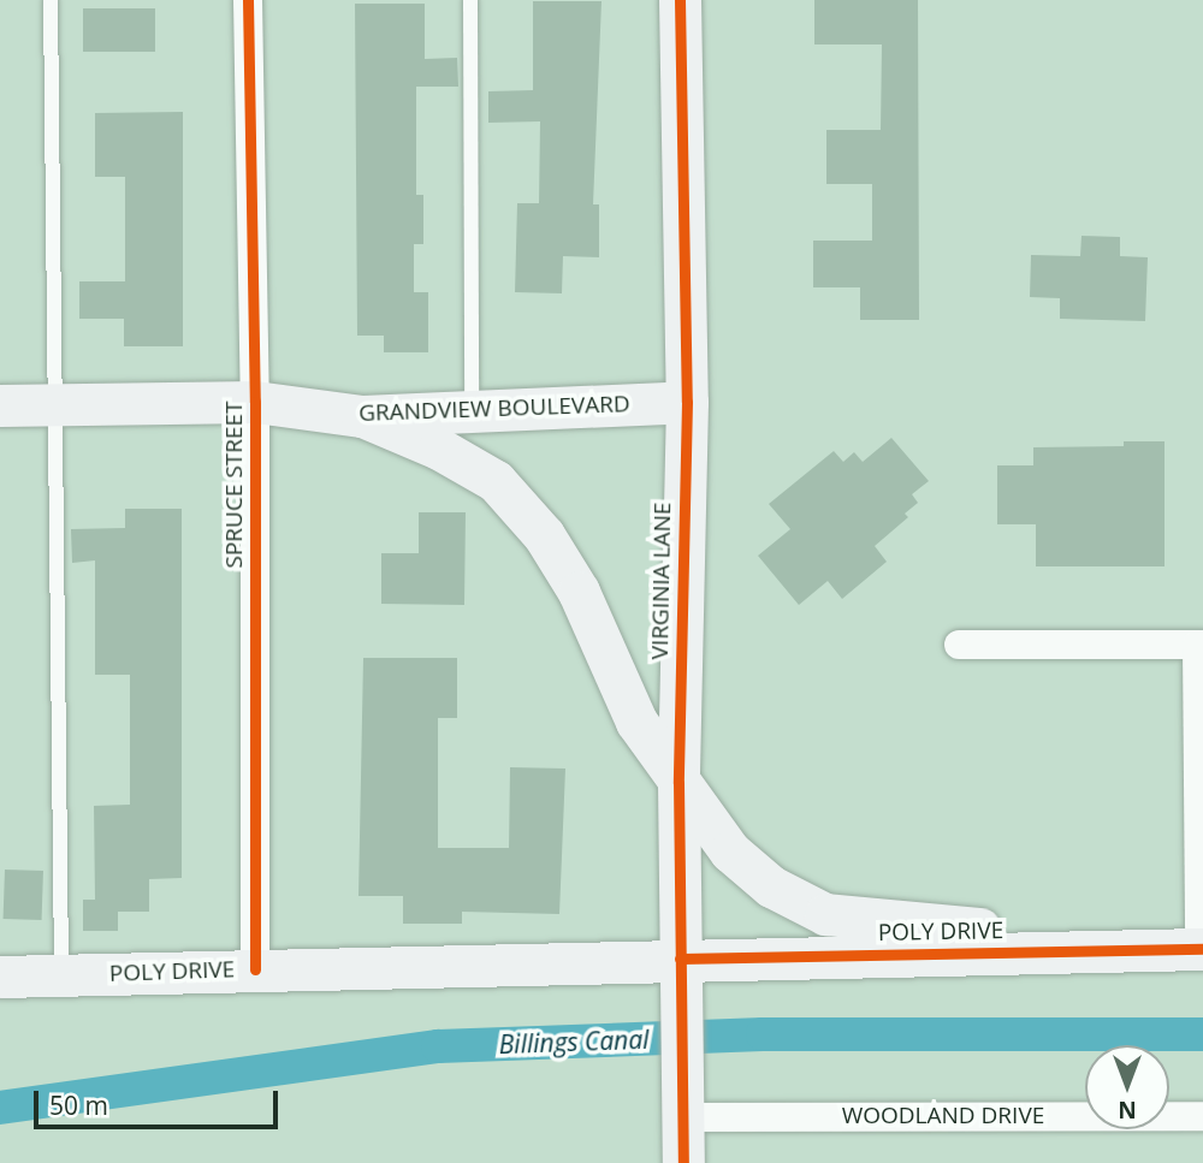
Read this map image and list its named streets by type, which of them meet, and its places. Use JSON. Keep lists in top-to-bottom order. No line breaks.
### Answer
{"streets":{"street":["GRANDVIEW BOULEVARD","SPRUCE STREET","VIRGINIA LANE","POLY DRIVE","WOODLAND DRIVE"]},"crossings":[["GRANDVIEW BOULEVARD","SPRUCE STREET"],["GRANDVIEW BOULEVARD","VIRGINIA LANE"],["SPRUCE STREET","POLY DRIVE"],["VIRGINIA LANE","POLY DRIVE"],["VIRGINIA LANE","WOODLAND DRIVE"]],"water":["Billings Canal"],"scale_bar":"50 m","north":"bottom"}
